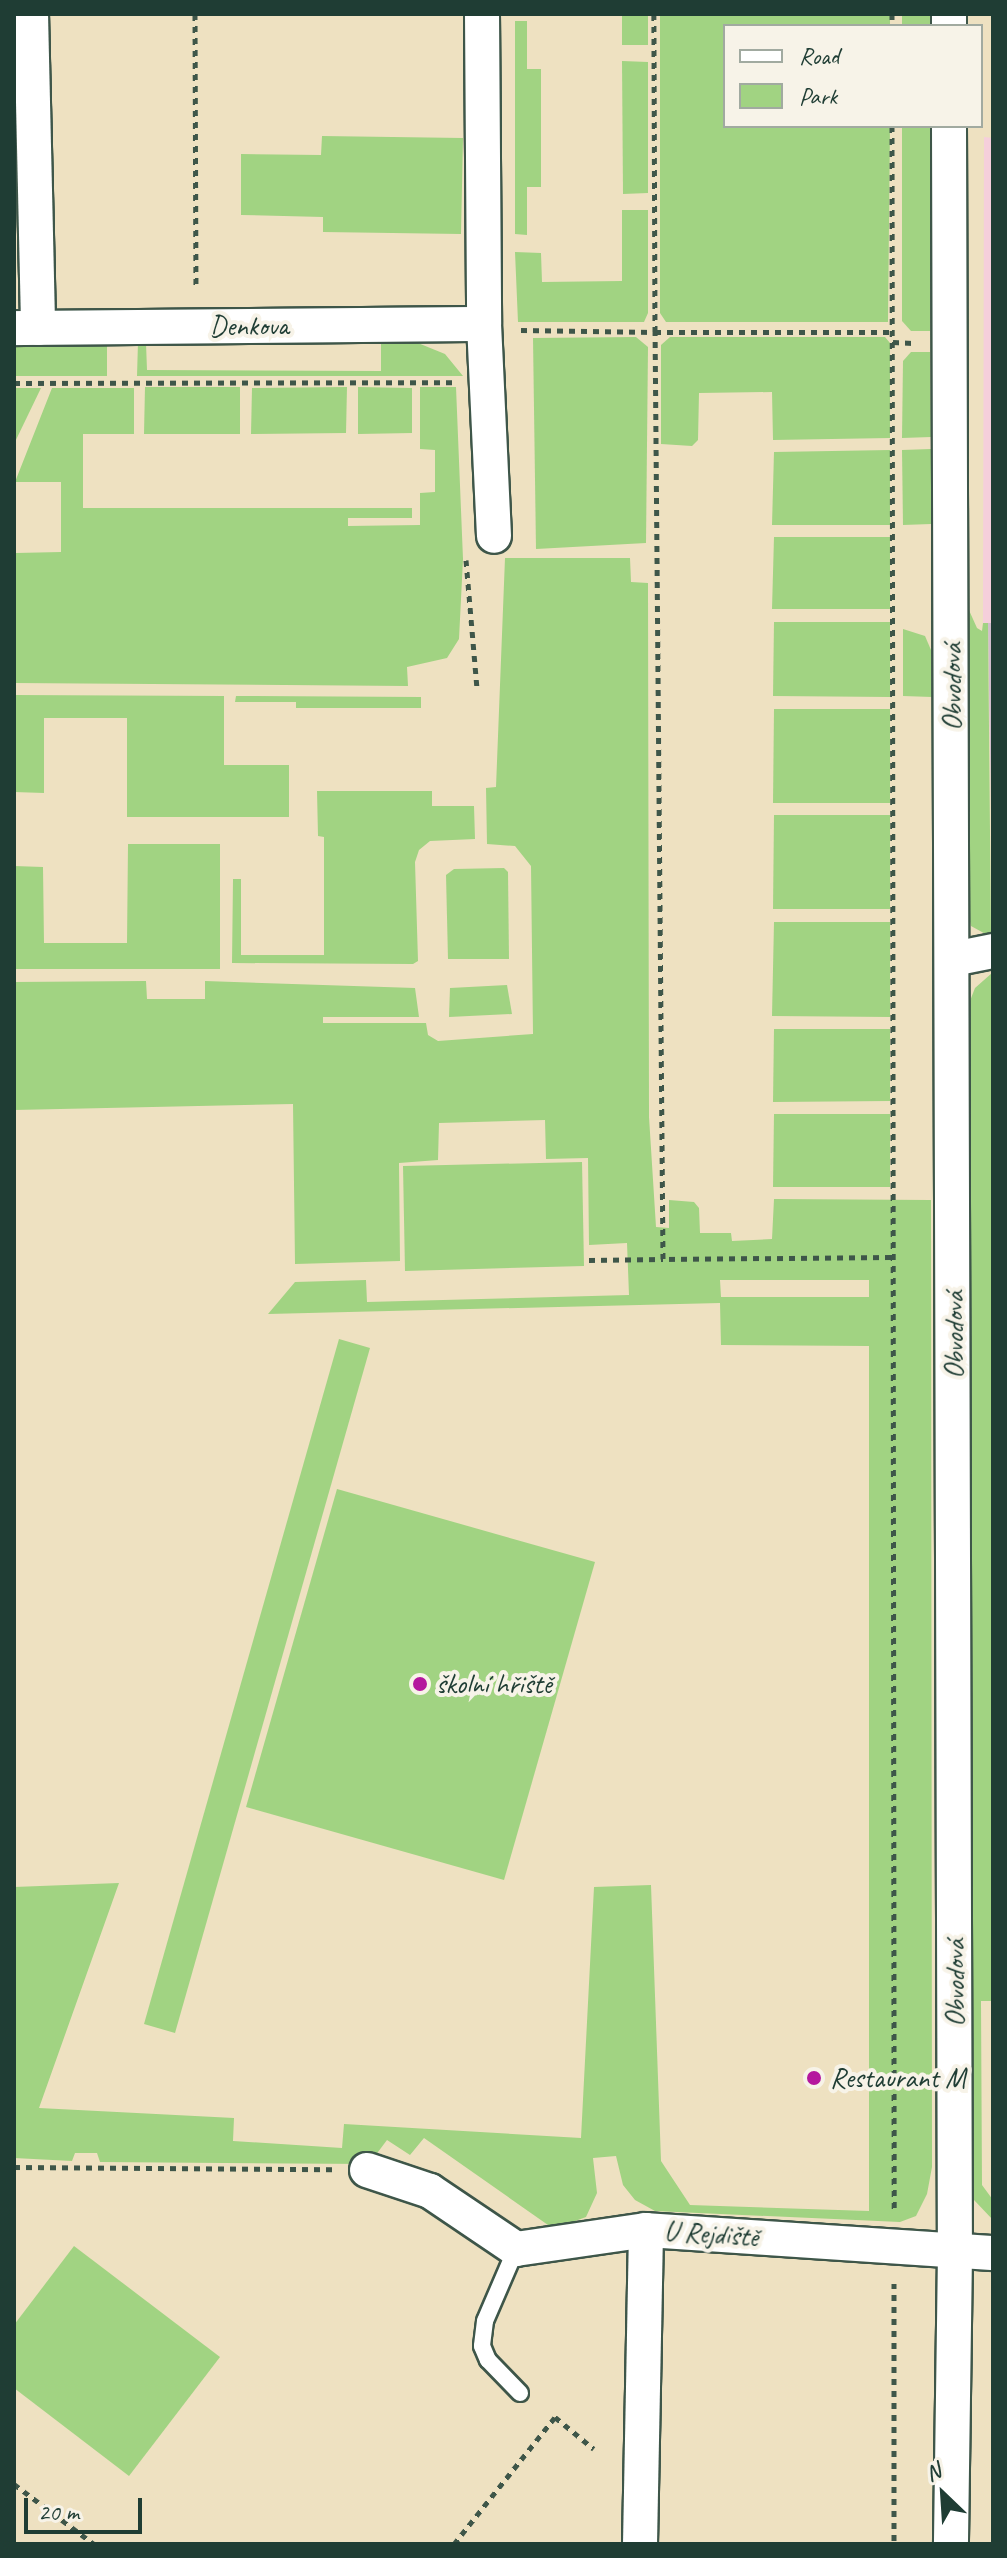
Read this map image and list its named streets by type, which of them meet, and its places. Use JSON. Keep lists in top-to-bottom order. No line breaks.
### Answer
{"streets":{"street":["Denkova","Obvodová","U Rejdiště"]},"crossings":[["Obvodová","U Rejdiště"]],"places":["školní hřiště","Restaurant M"],"legend":["Road","Park"],"scale_bar":"20 m","north":"top left"}
